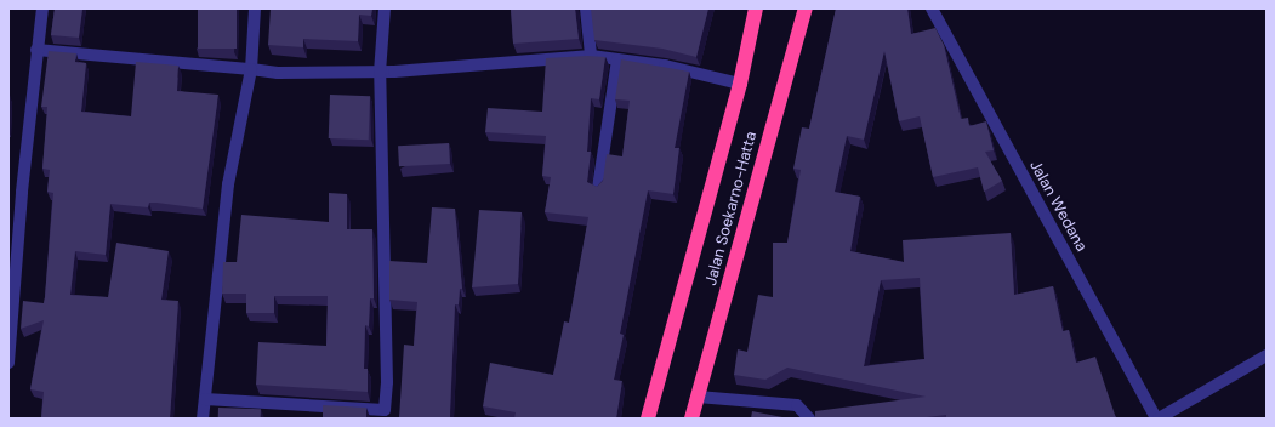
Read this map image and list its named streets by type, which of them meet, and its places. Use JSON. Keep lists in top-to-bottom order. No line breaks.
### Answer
{"streets":{"highway":["Jalan Soekarno-Hatta"],"street":["Jalan Wedana"]}}
